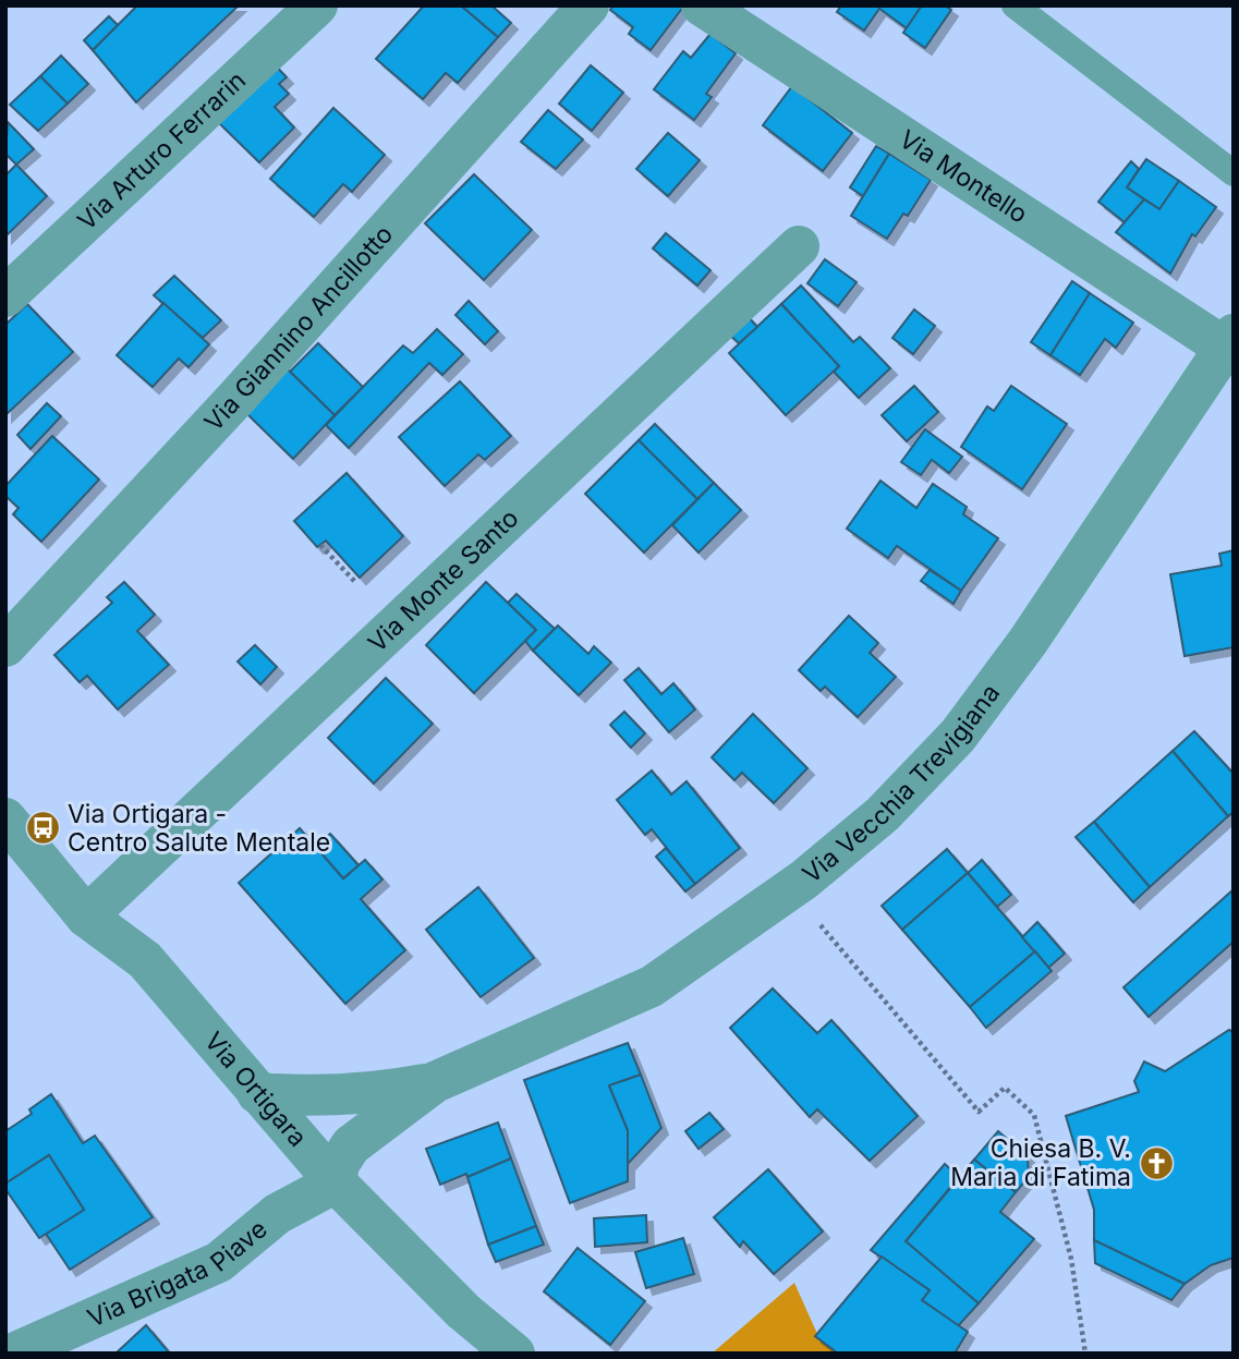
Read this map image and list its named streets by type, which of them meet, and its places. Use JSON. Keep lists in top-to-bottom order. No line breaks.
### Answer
{"streets":{"street":["Via Arturo Ferrarin","Via Montello","Via Giannino Ancillotto","Via Monte Santo","Via Vecchia Trevigiana","Via Ortigara","Via Brigata Piave"]},"crossings":[["Via Montello","Via Vecchia Trevigiana"],["Via Monte Santo","Via Ortigara"],["Via Vecchia Trevigiana","Via Ortigara"],["Via Vecchia Trevigiana","Via Brigata Piave"],["Via Ortigara","Via Brigata Piave"]],"places":{"bus stop":["Via Ortigara - Centro Salute Mentale"],"church":["Chiesa B. V. Maria di Fatima"]}}
